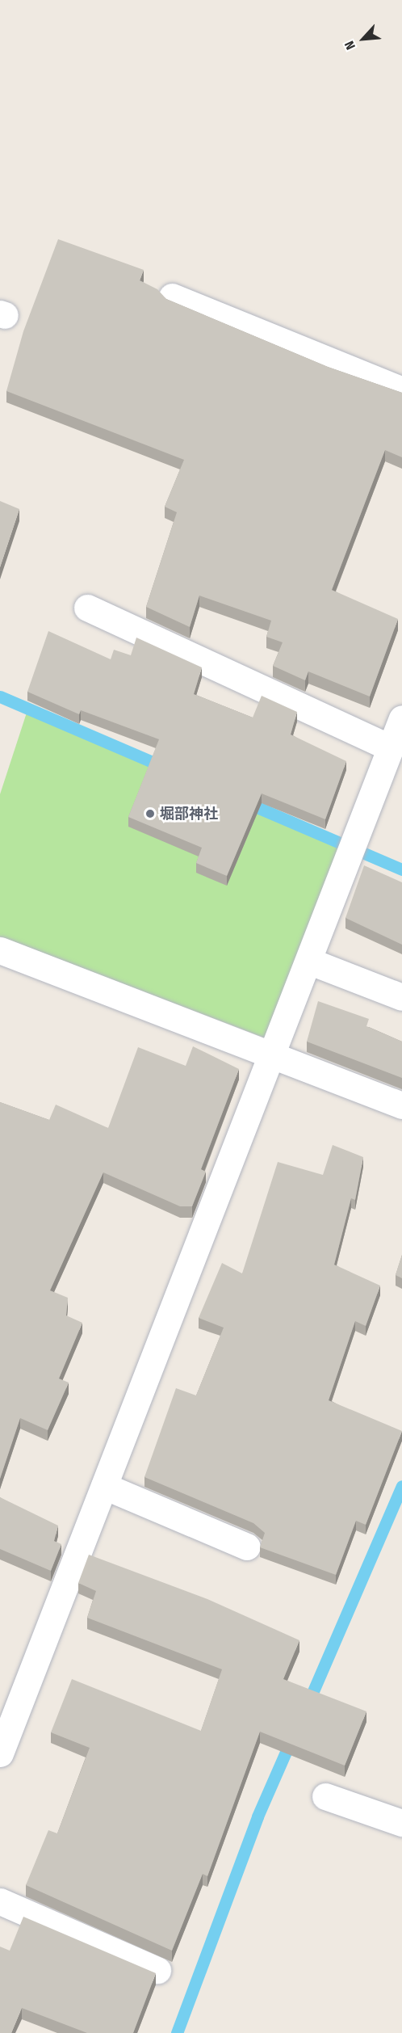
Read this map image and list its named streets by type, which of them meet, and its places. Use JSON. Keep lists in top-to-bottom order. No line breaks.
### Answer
{"places":["堀部神社"],"north":"bottom left"}
